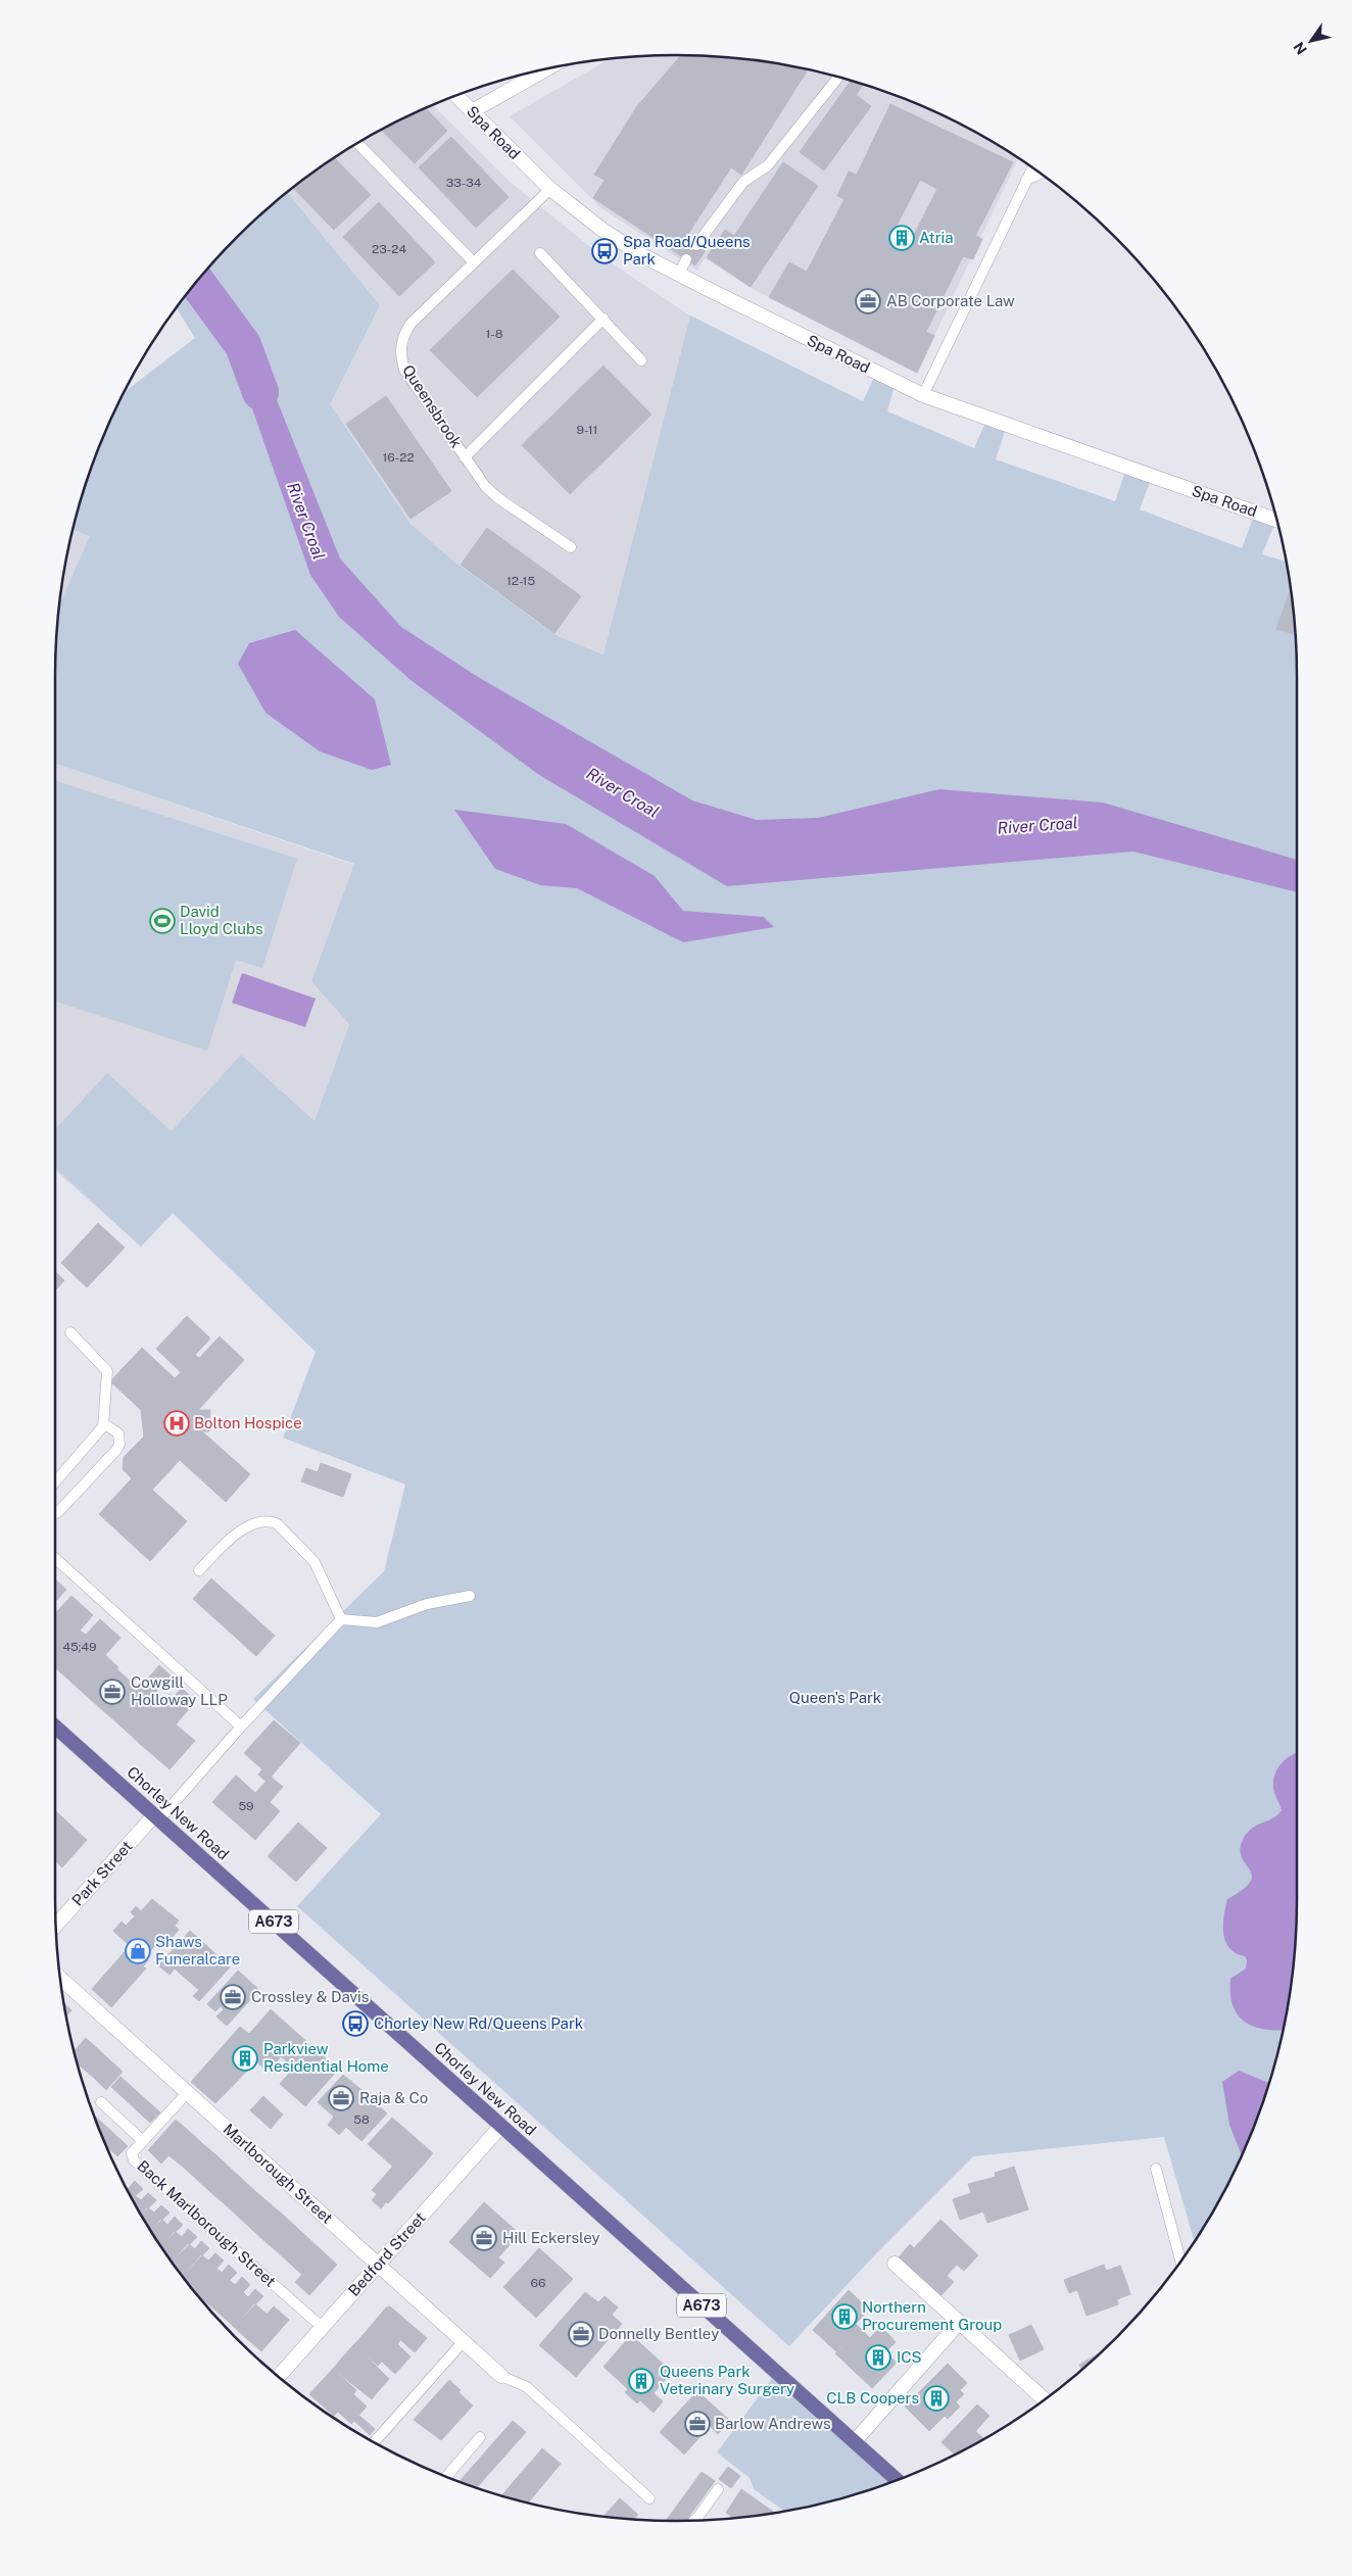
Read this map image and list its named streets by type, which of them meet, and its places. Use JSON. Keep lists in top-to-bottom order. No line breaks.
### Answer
{"streets":{"main road":["Chorley New Road","A673"],"street":["Spa Road","Park Street","Marlborough Street","Bedford Street"],"lane":["Queensbrook","Back Marlborough Street"]},"crossings":[["Spa Road","Queensbrook"],["Chorley New Road","Park Street"],["Chorley New Road","Bedford Street"],["Marlborough Street","Back Marlborough Street"],["Marlborough Street","Bedford Street"],["Back Marlborough Street","Bedford Street"]],"water":["River Croal"],"parks":["Queen's Park"],"places":{"building":["Atria","Parkview Residential Home","Northern Procurement Group","ICS","Queens Park Veterinary Surgery","CLB Coopers"],"bus stop":["Spa Road/Queens Park","Chorley New Rd/Queens Park"],"office":["AB Corporate Law","Cowgill Holloway LLP","Crossley & Davis","Raja & Co","Hill Eckersley","Donnelly Bentley","Barlow Andrews"],"sports":["David Lloyd Clubs"],"hospital":["Bolton Hospice"],"shop":["Shaws Funeralcare"]},"house_numbers":["33-34","23-24","1-8","9-11","16-22","12-15","45;49","59","58","66"],"north":"bottom left"}
